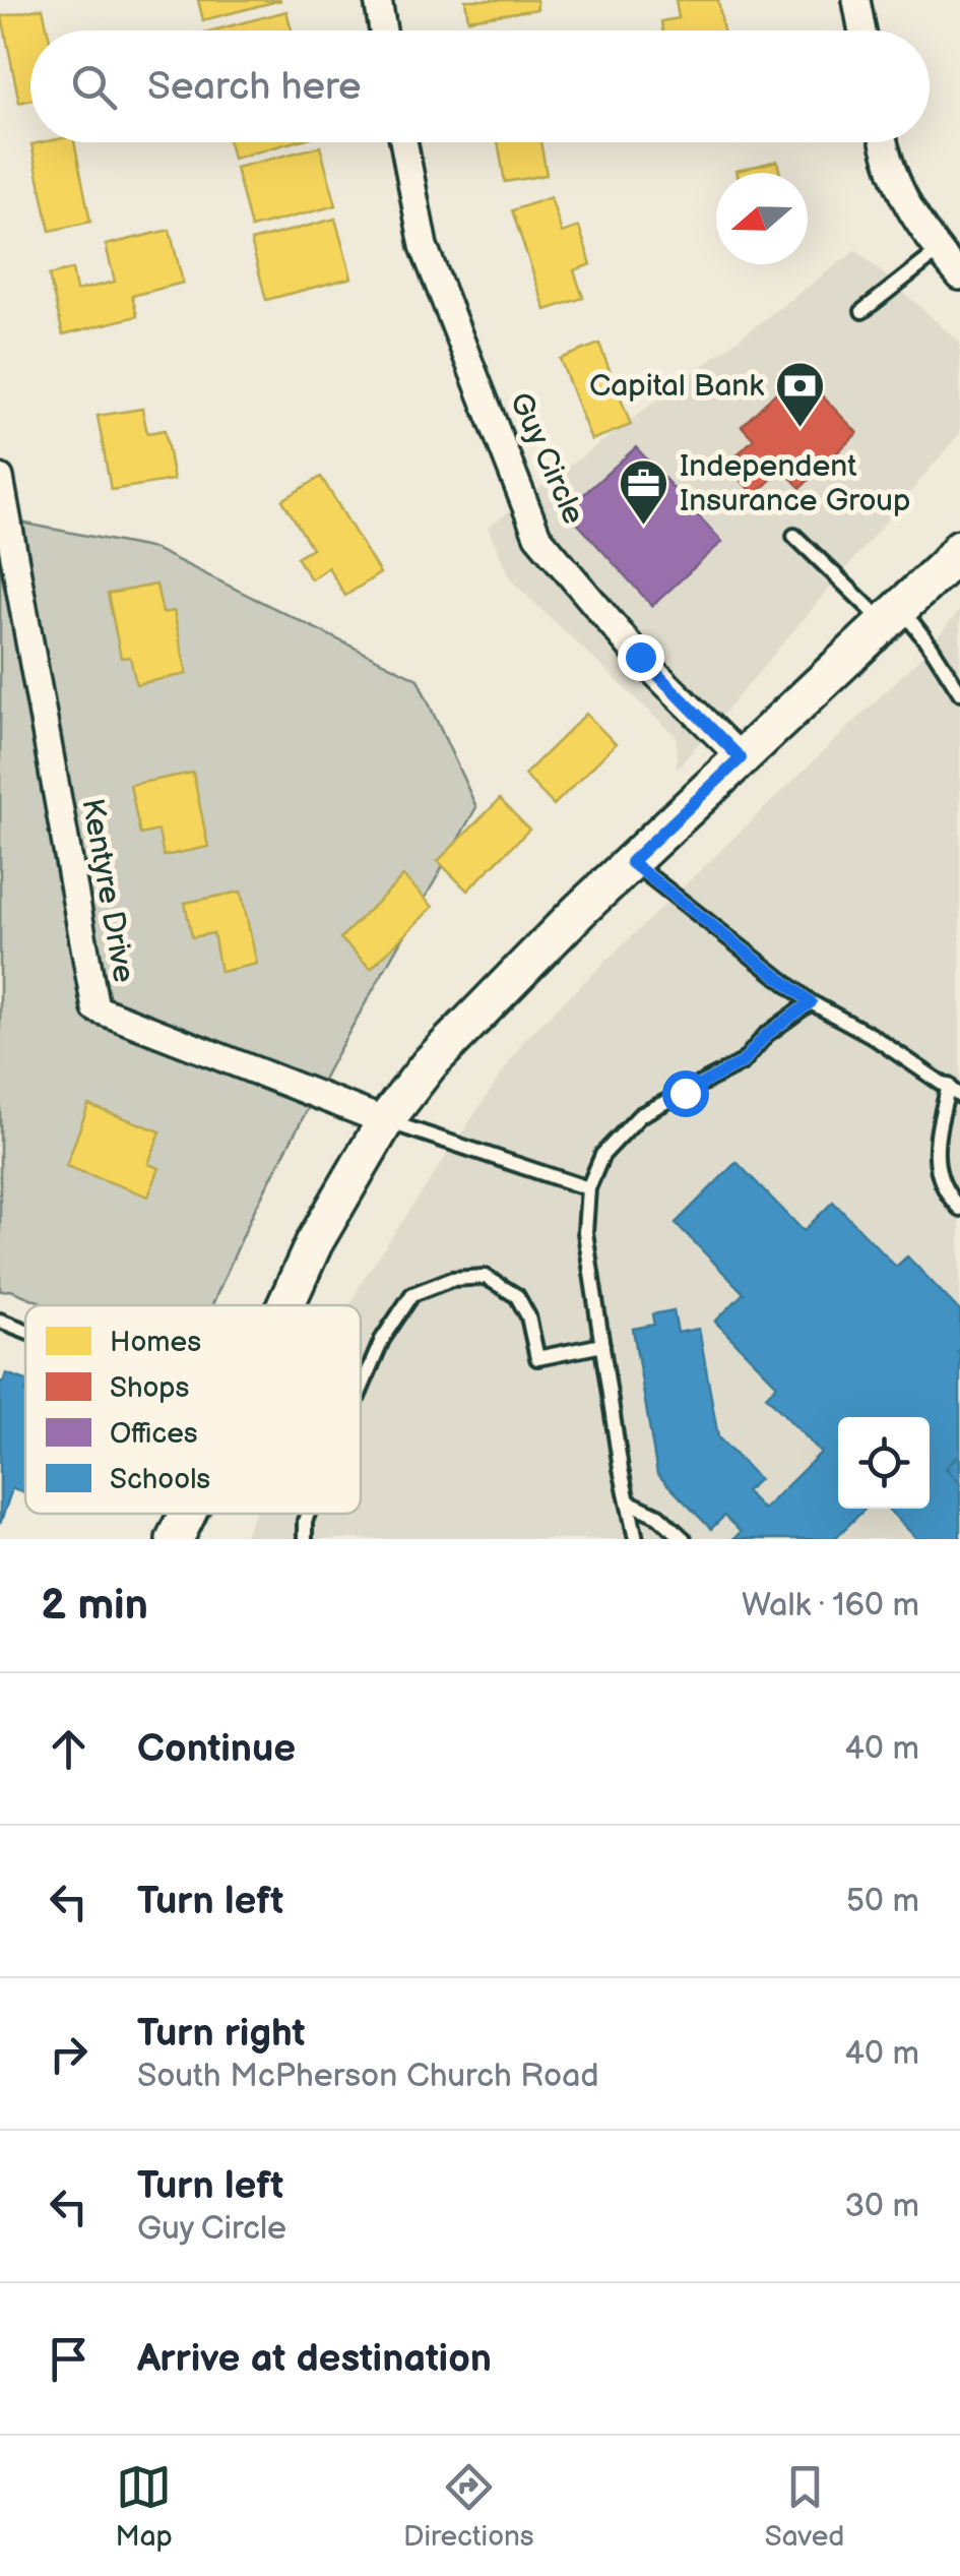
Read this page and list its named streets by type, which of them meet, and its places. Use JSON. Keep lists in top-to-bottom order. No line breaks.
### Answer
{"streets":{"street":["Guy Circle","Kentyre Drive"]},"places":{"bank":["Capital Bank"],"office":["Independent Insurance Group"]},"legend":["Homes","Shops","Offices","Schools"],"north":"left","page":{"search":"Search here","heading":["2 min","Walk · 160 m"],"list":[["Continue","40 m"],["Turn left","50 m"],["Turn right","South McPherson Church Road","40 m"],["Turn left","Guy Circle","30 m"],"Arrive at destination"],"nav":["Map","Directions","Saved"]}}
